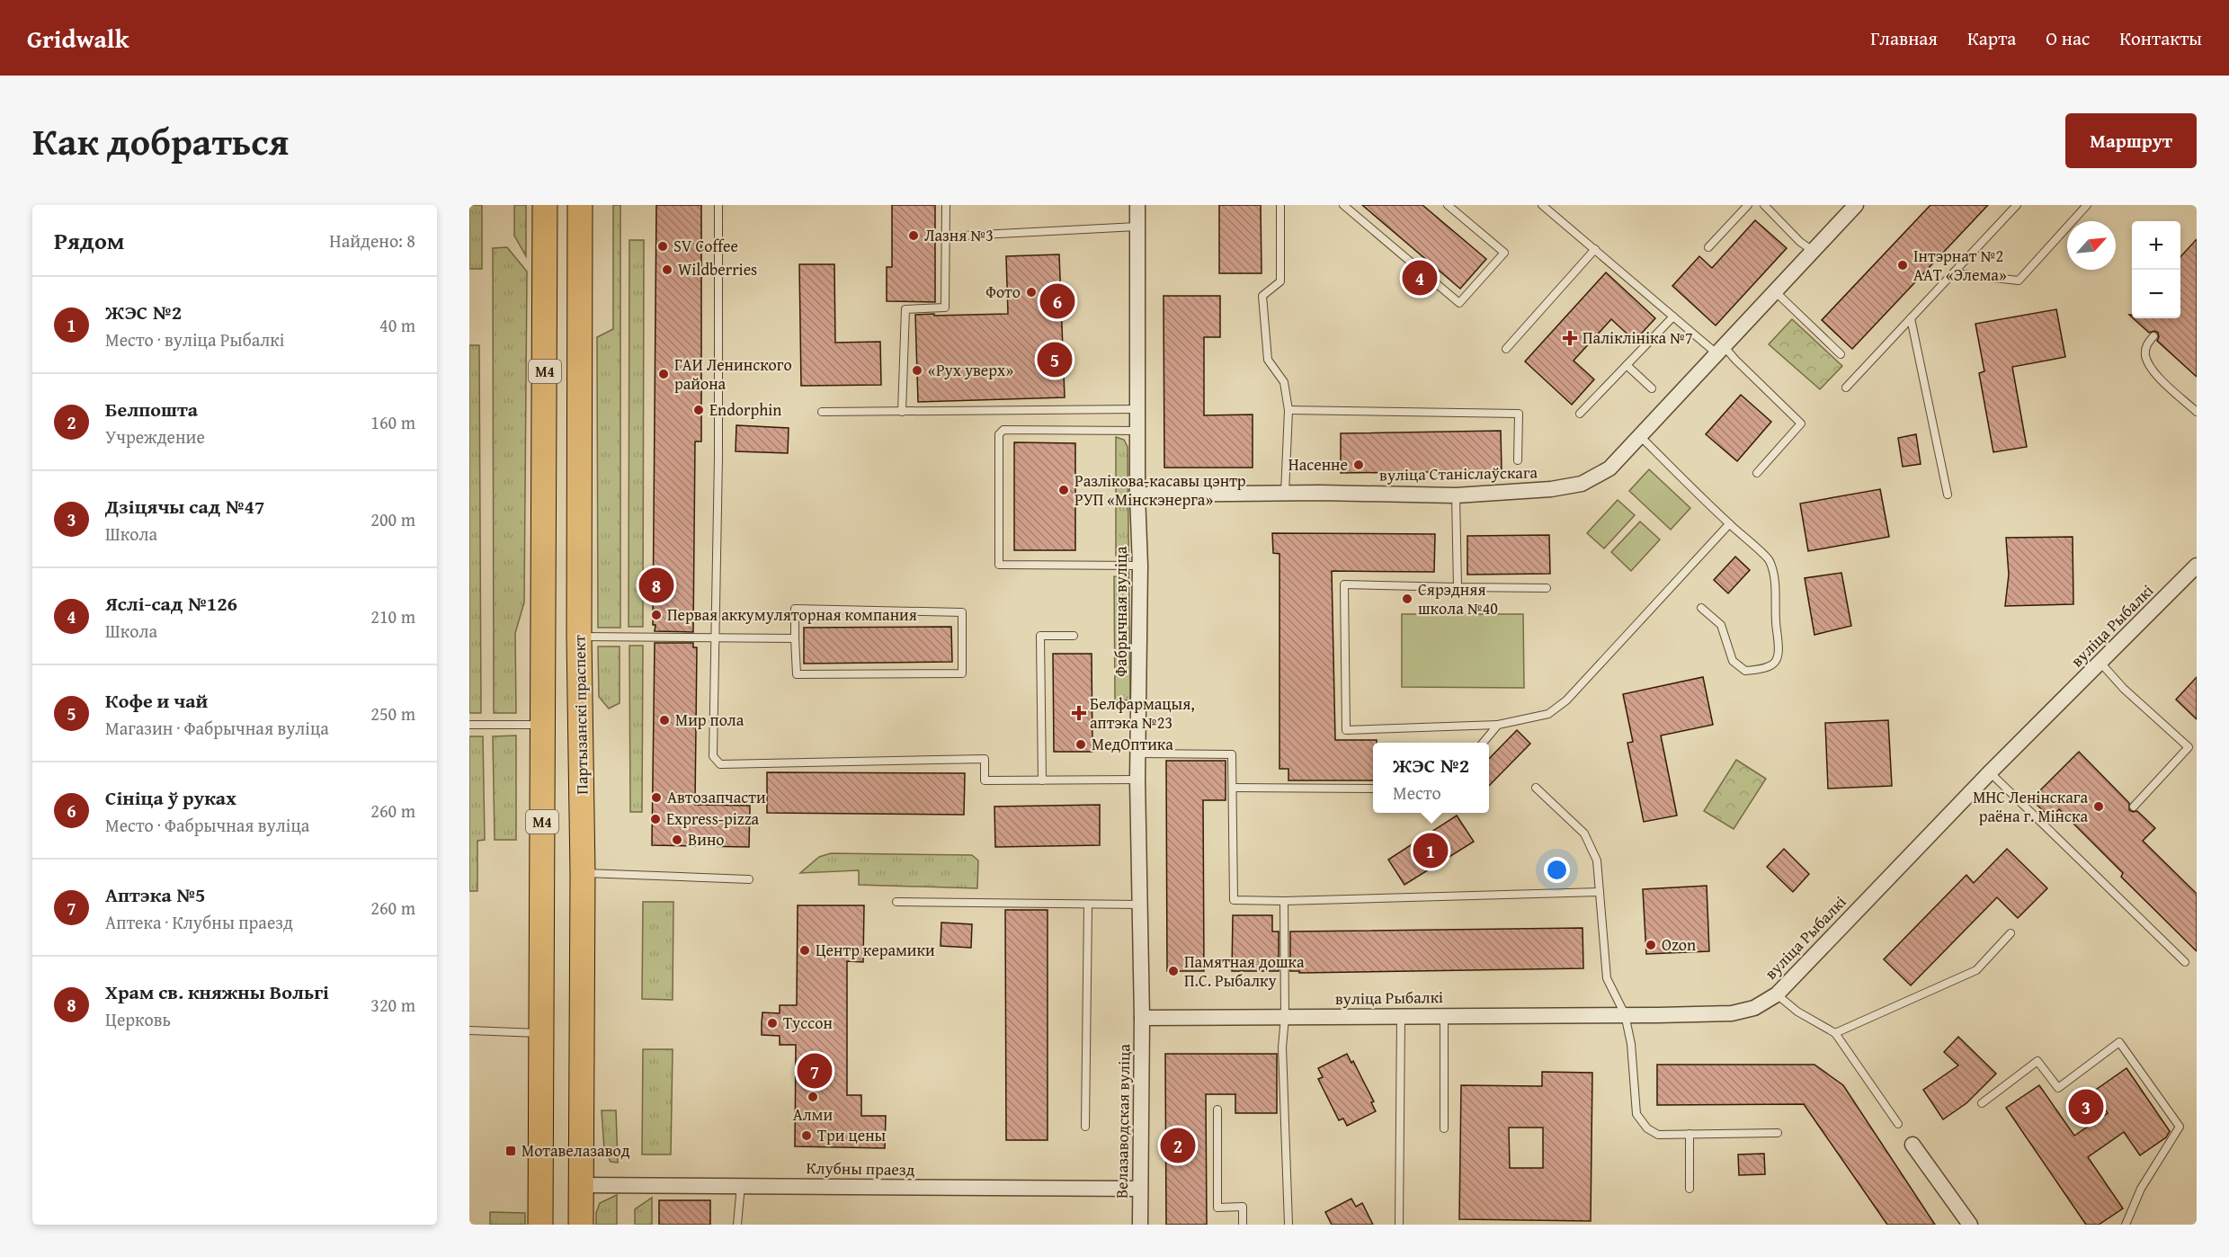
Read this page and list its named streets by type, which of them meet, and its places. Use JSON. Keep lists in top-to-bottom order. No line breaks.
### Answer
{"streets":{"main road":["М4","Партызанскі праспект"],"street":["вуліца Станіслаўскага","Фабрычная вуліца","вуліца Рыбалкі","Велазаводская вуліца","Клубны праезд"]},"crossings":[["вуліца Станіслаўскага","Фабрычная вуліца"],["Фабрычная вуліца","вуліца Рыбалкі"],["Фабрычная вуліца","Велазаводская вуліца"],["вуліца Рыбалкі","Велазаводская вуліца"],["Партызанскі праспект","Клубны праезд"],["Велазаводская вуліца","Клубны праезд"]],"places":{"other":["Лазня №3","SV Coffee","Інтэрнат №2 ААТ «Элема»","Wildberries","Фото","«Рух уверх»","ГАИ Ленинского района","Endorphin","Насенне","Разлікова-касавы цэнтр РУП «Мінскэнерга»","Сярэдняя школа №40","Первая аккумуляторная компания","Мир пола","МедОптика","Автозапчасти","МНС Ленінскага раёна г. Мінска","Express-pizza","Вино","Ozon","Центр керамики","Памятная дошка П.С. Рыбалку","Туссон","Алми","Три цены"],"health":["Паліклініка №7","Белфармацыя, аптэка №23"],"transit":["Мотавелазавод"]},"north":"top right","page":{"header":"Gridwalk","nav":["Главная","Карта","О нас","Контакты"],"title":"Как добраться","buttons":"Маршрут","heading":["Рядом","Найдено: 8"],"map_buttons":["+","−"],"pins":["4","6","5","8","1","7","3","2"],"list":[{"mark":"1","name":"ЖЭС №2","note":"Место · вуліца Рыбалкі","value":"40 m"},{"mark":"2","name":"Белпошта","note":"Учреждение","value":"160 m"},{"mark":"3","name":"Дзіцячы сад №47","note":"Школа","value":"200 m"},{"mark":"4","name":"Яслі-сад №126","note":"Школа","value":"210 m"},{"mark":"5","name":"Кофе и чай","note":"Магазин · Фабрычная вуліца","value":"250 m"},{"mark":"6","name":"Сініца ў руках","note":"Место · Фабрычная вуліца","value":"260 m"},{"mark":"7","name":"Аптэка №5","note":"Аптека · Клубны праезд","value":"260 m"},{"mark":"8","name":"Храм св. княжны Вольгі","note":"Церковь","value":"320 m"}],"popup":["ЖЭС №2","Место"]}}
